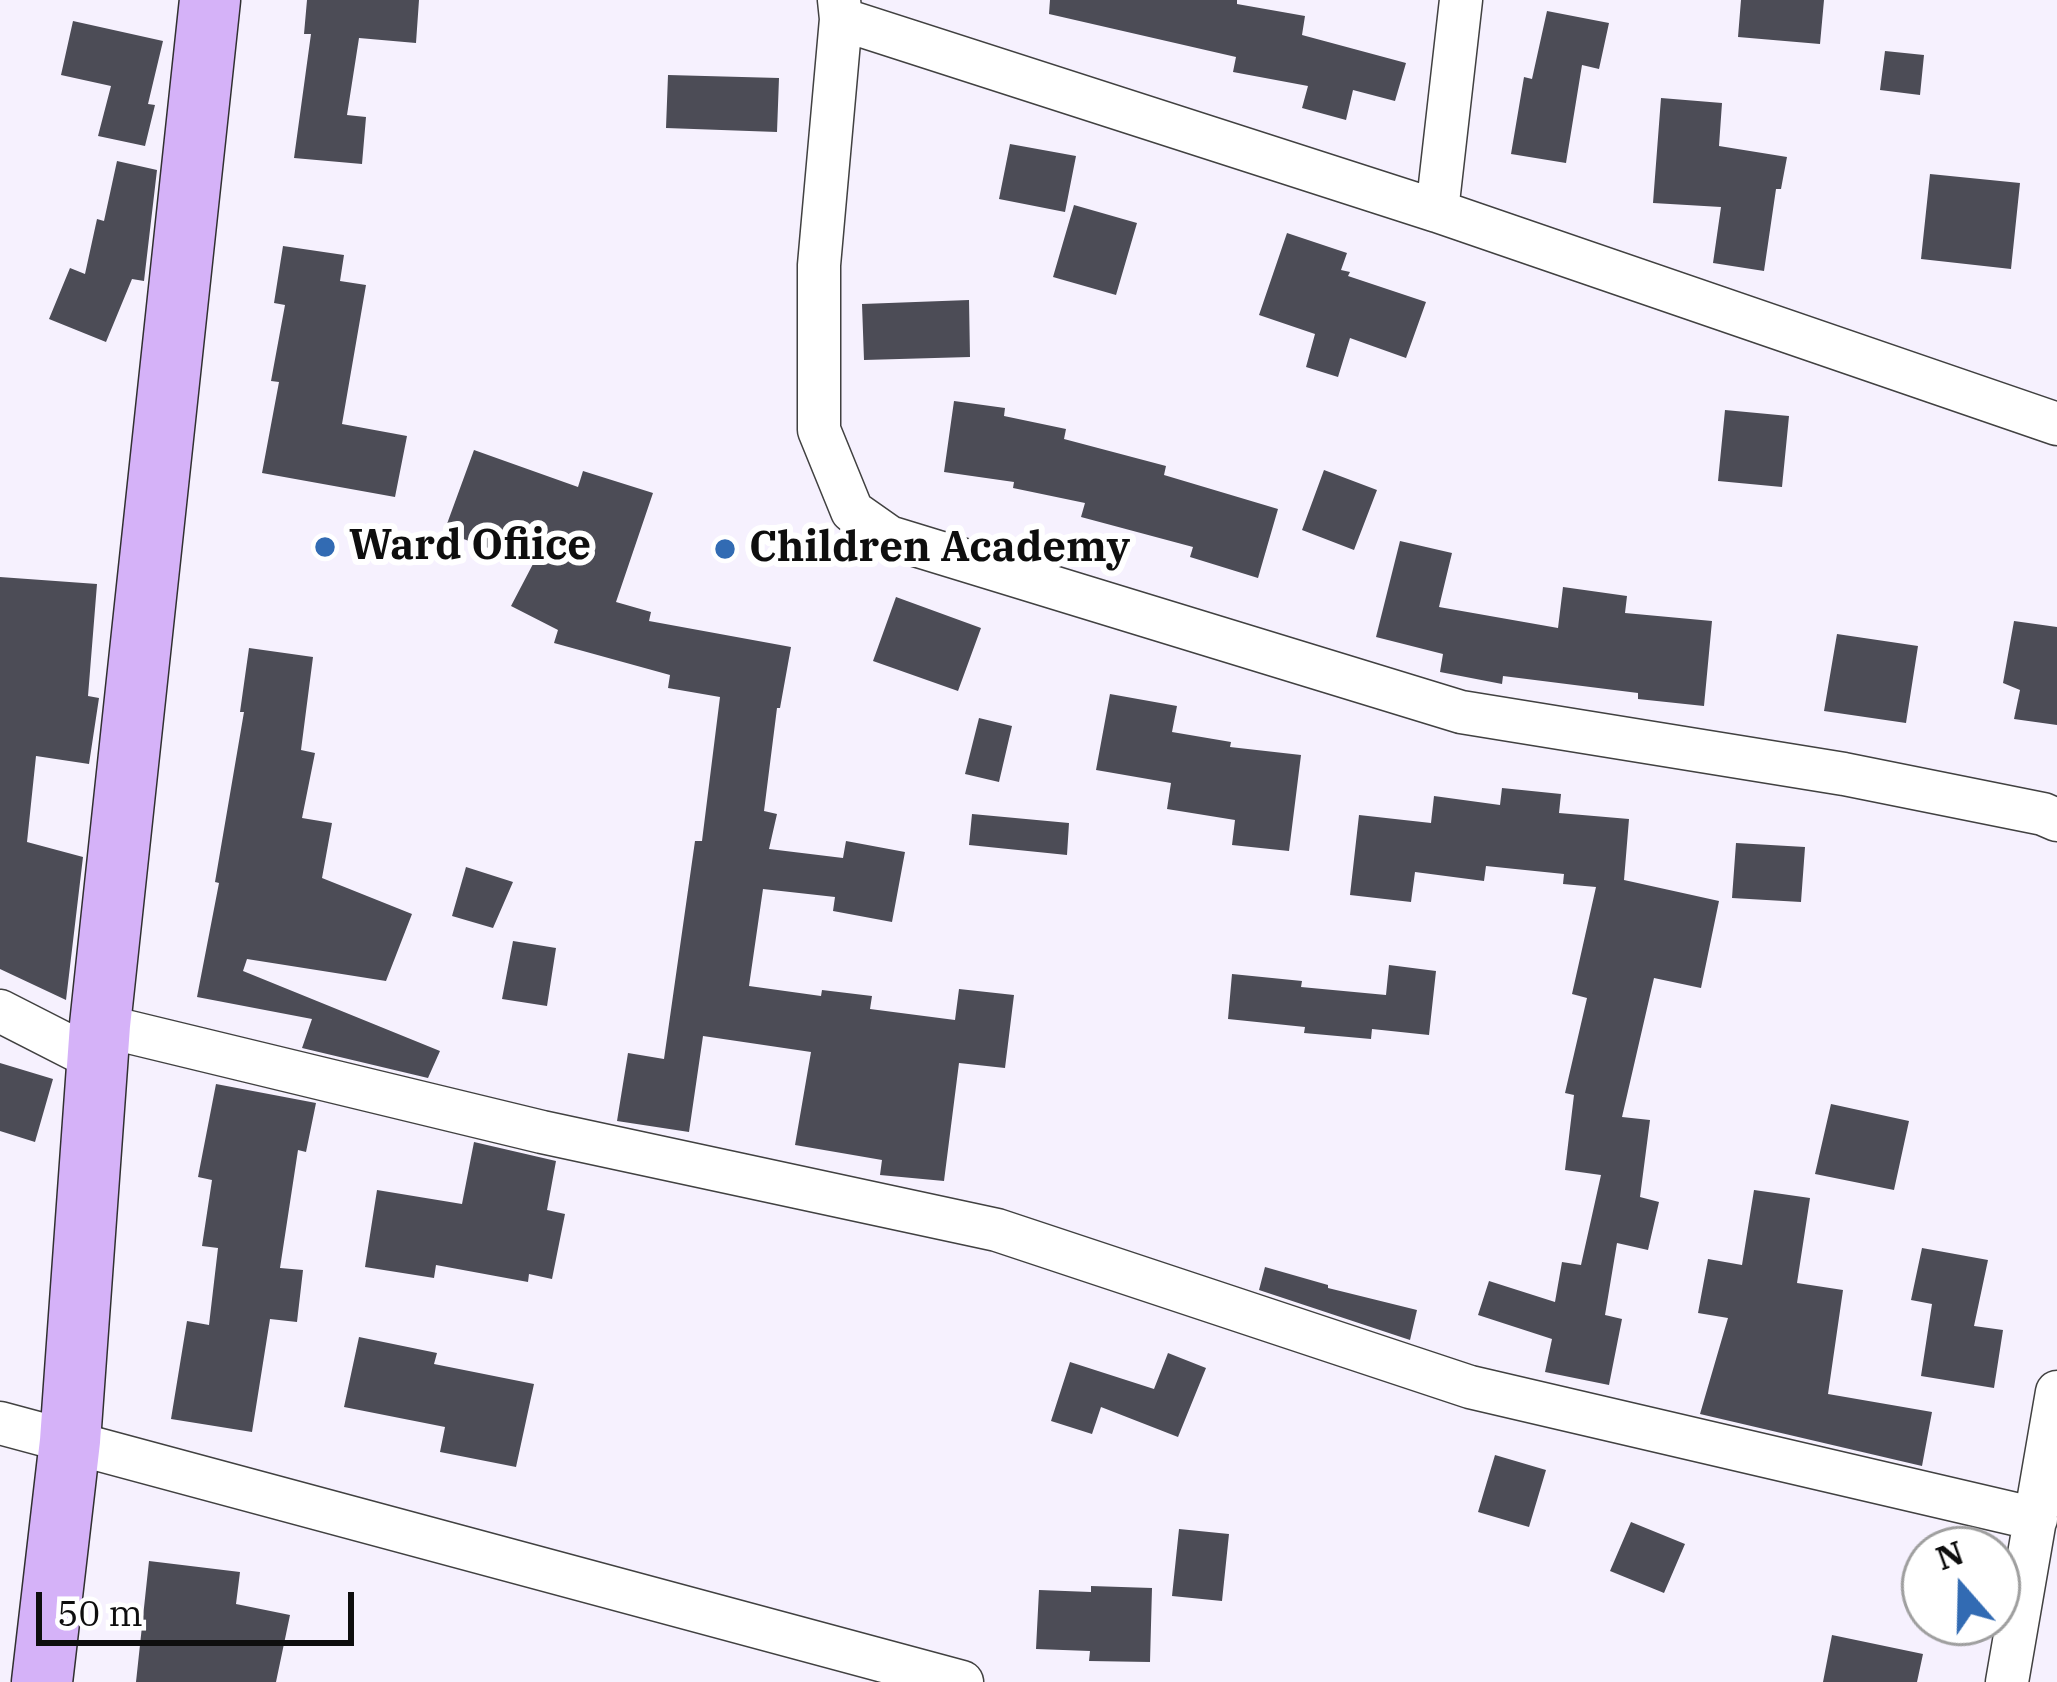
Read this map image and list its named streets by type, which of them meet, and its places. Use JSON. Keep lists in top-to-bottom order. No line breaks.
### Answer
{"places":["Ward Ofiice","Children Academy"],"scale_bar":"50 m","north":"top"}
